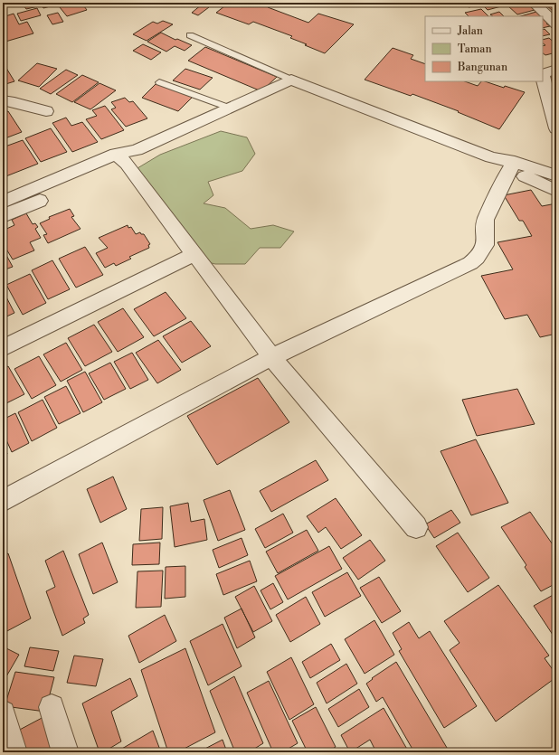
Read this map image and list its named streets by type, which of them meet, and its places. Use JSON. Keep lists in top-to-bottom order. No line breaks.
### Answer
{"legend":["Jalan","Taman","Bangunan"]}
